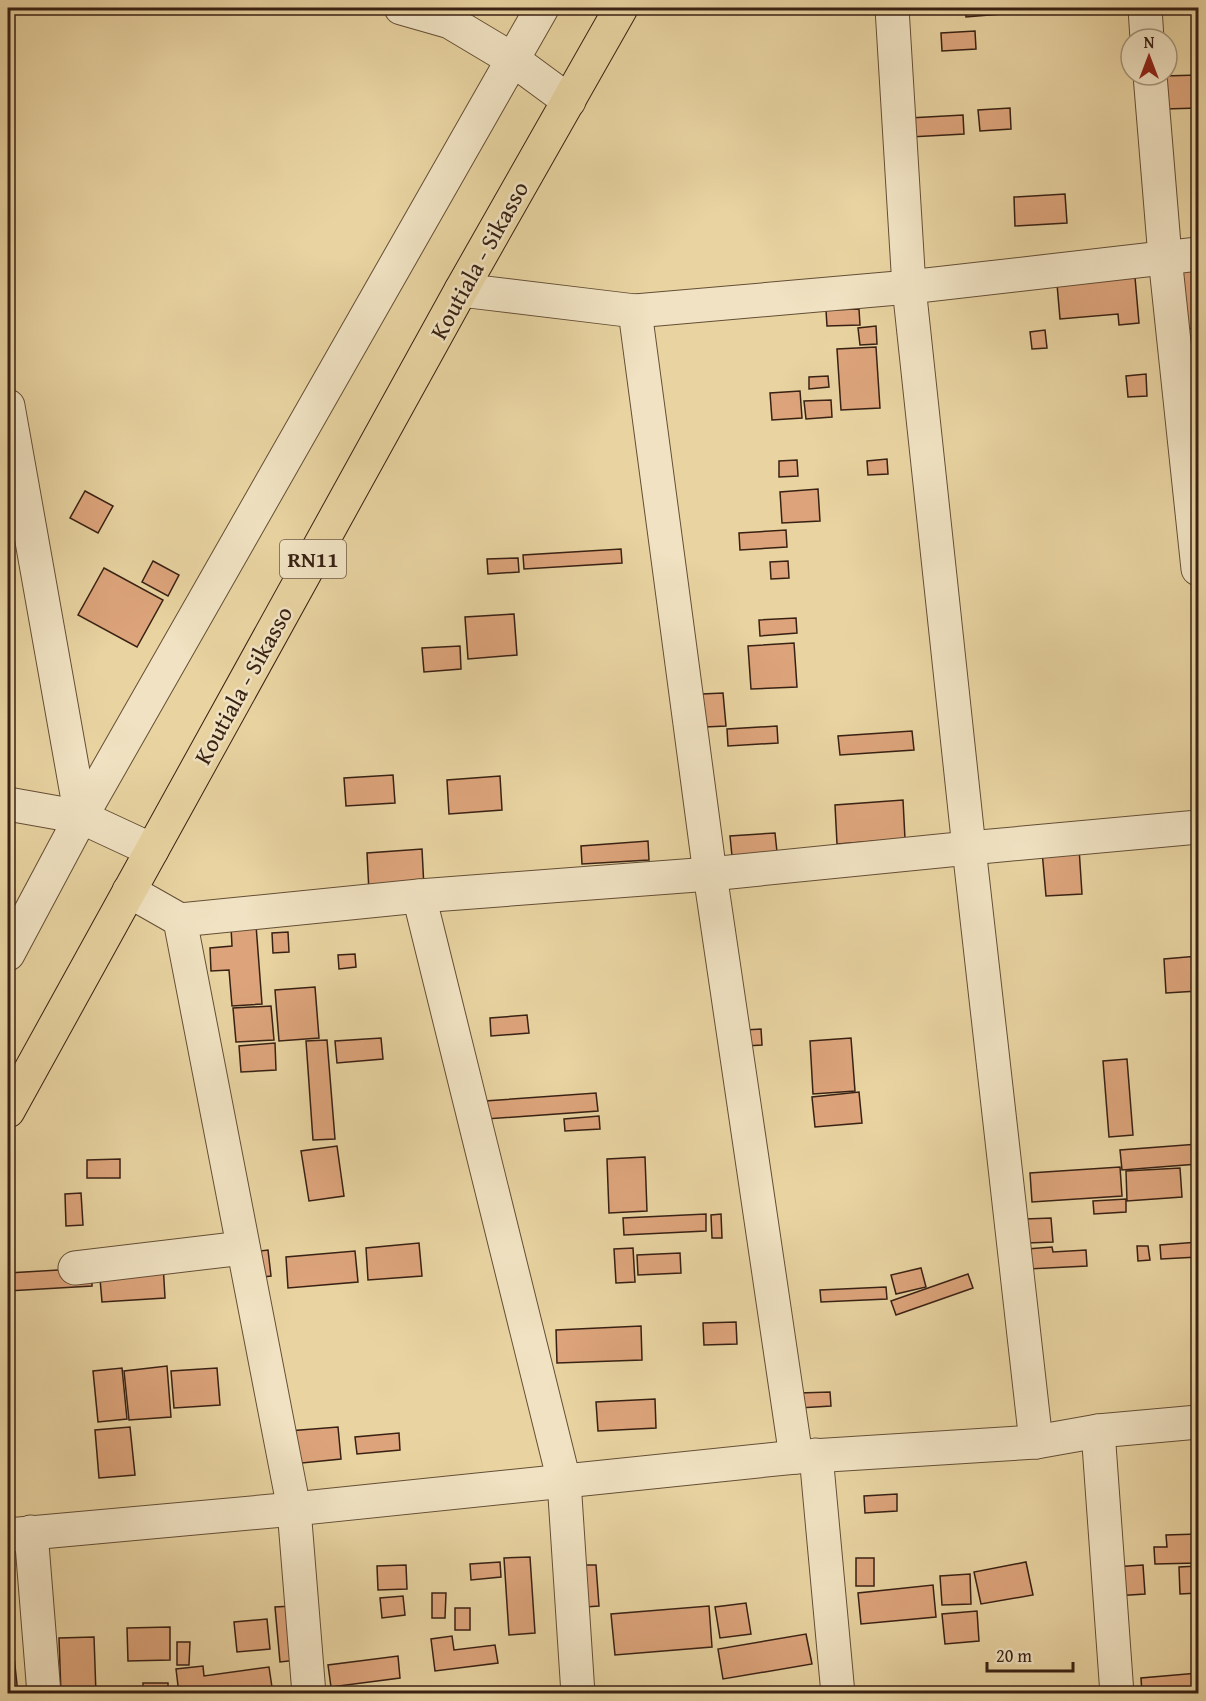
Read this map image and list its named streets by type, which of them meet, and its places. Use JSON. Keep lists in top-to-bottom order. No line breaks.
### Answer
{"streets":{"main road":["Koutiala - Sikasso","RN11"]},"scale_bar":"20 m","north":"top"}
